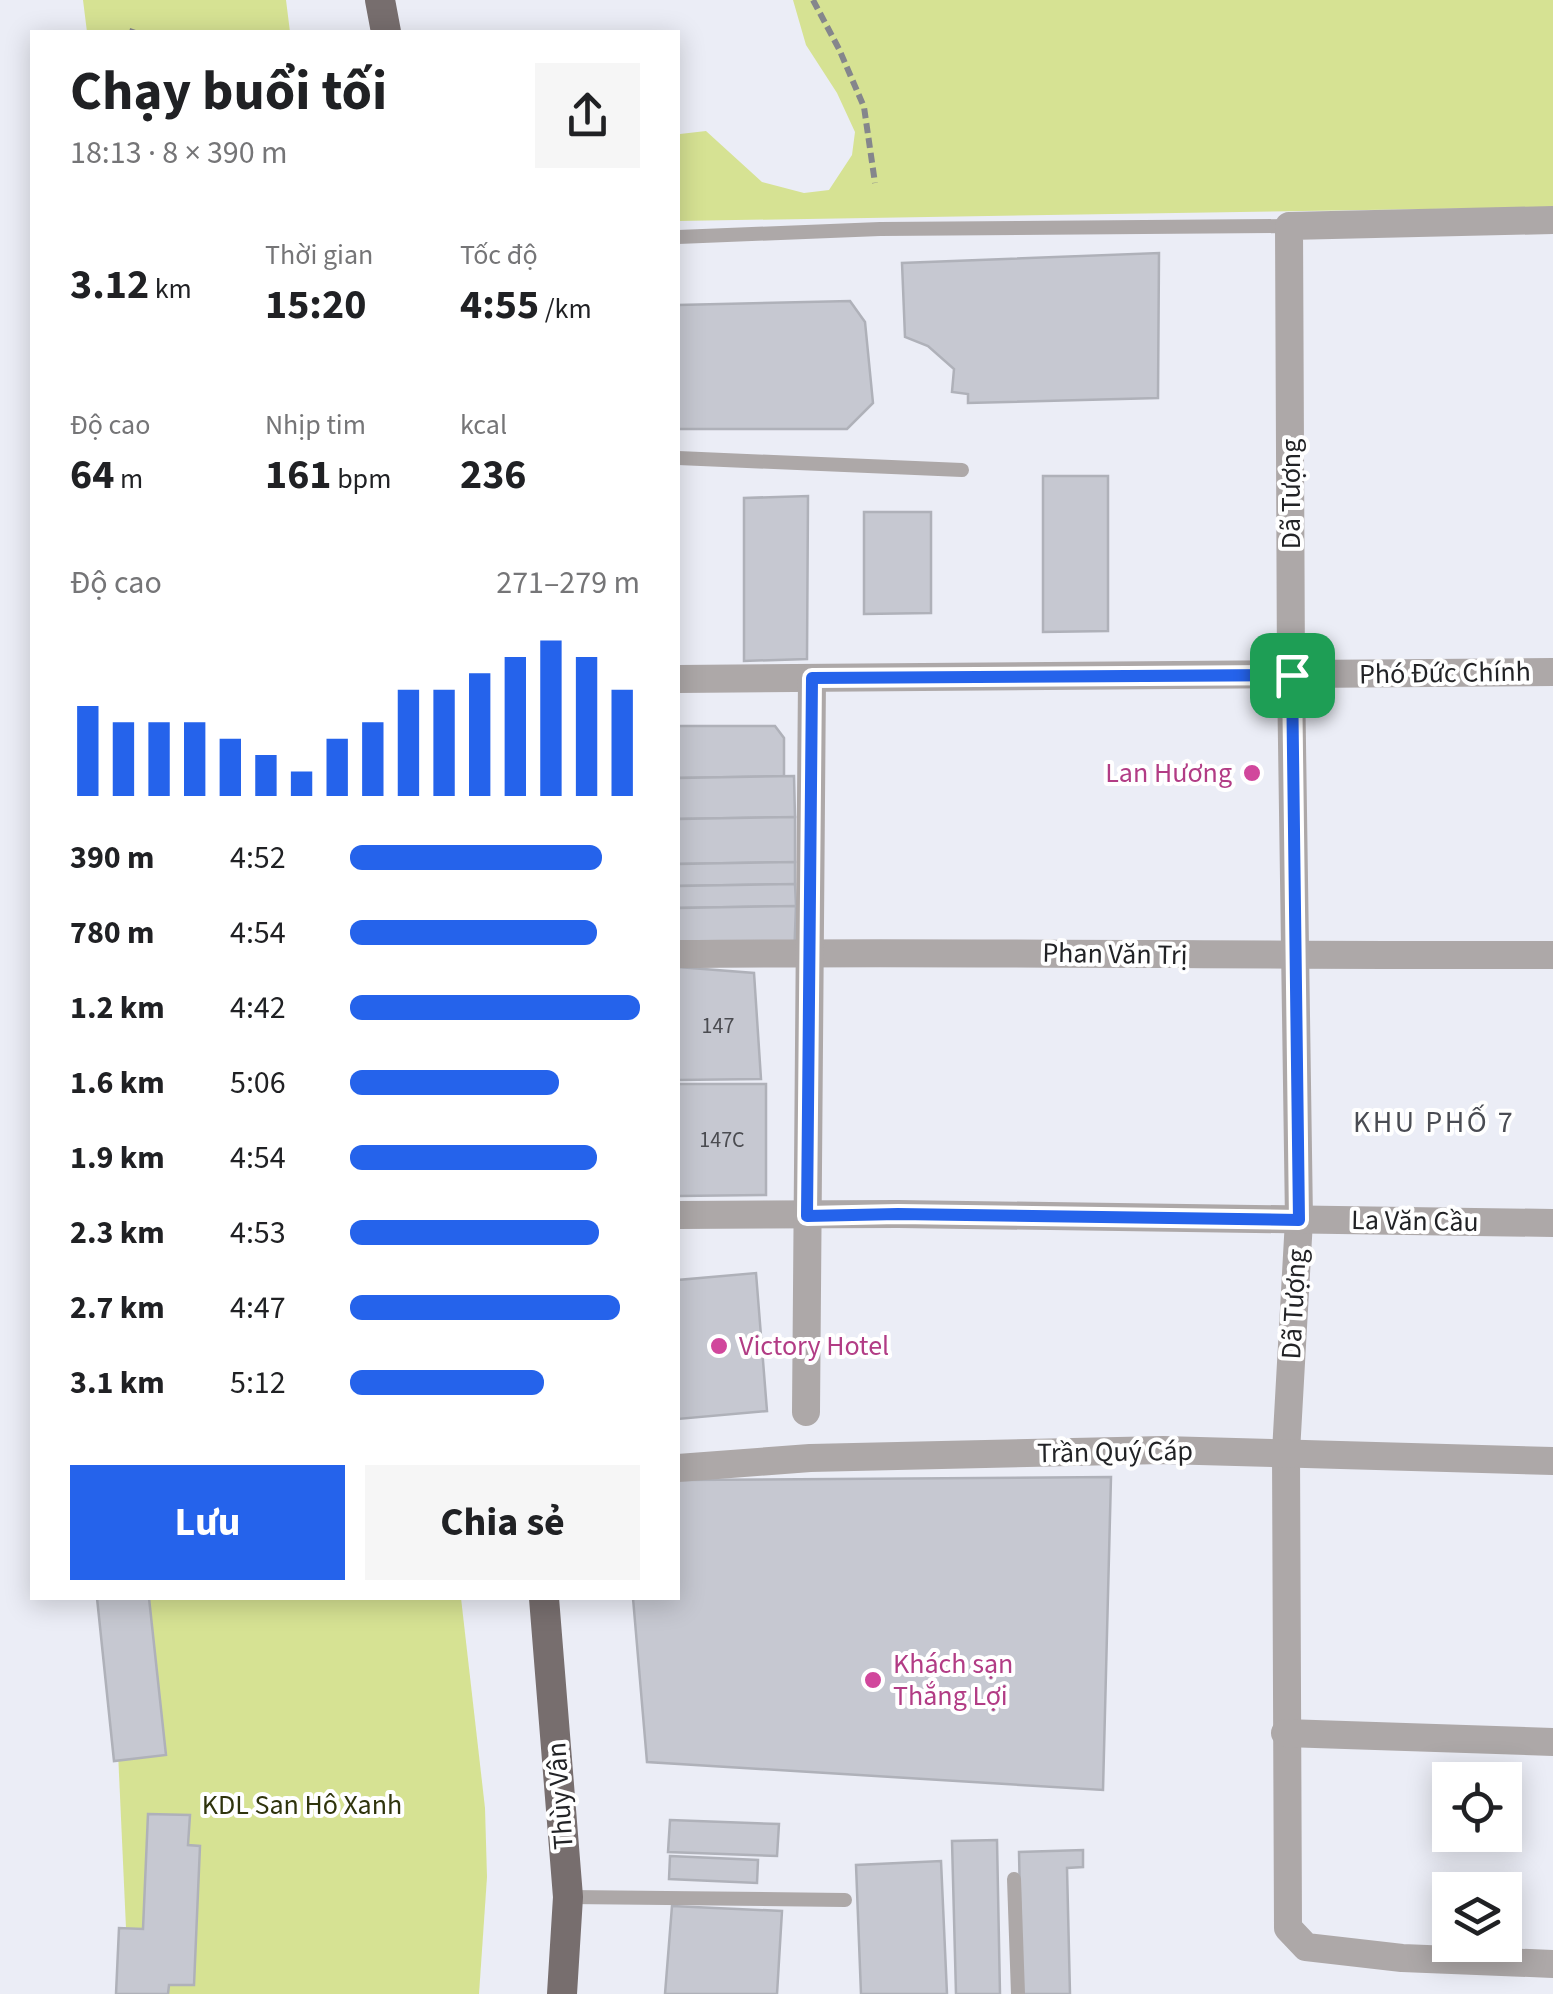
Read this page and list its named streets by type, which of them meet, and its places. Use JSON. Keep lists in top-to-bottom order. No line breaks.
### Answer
{"streets":{"main road":["Thùy Vân"],"street":["Dã Tượng","Phó Đức Chính","Phan Văn Trị","La Văn Cầu","Trần Quý Cáp"]},"crossings":[["Dã Tượng","Phó Đức Chính"],["Dã Tượng","Phan Văn Trị"],["Dã Tượng","La Văn Cầu"],["Dã Tượng","Trần Quý Cáp"]],"districts":["KHU PHỐ 7"],"parks":["KDL San Hô Xanh"],"places":["Lan Hương","Victory Hotel","Khách sạn Thắng Lợi"],"house_numbers":["147","147C"],"page":{"heading":["Chạy buổi tối","18:13 · 8 × 390 m"],"stats":[["3.12 km"],["Thời gian","15:20"],["Tốc độ","4:55 /km"],["Độ cao","64 m"],["Nhịp tim","161 bpm"],["kcal","236"]],"chart":["Độ cao","271–279 m"],"list":[{"name":"390 m","note":"4:52"},{"name":"780 m","note":"4:54"},{"name":"1.2 km","note":"4:42"},{"name":"1.6 km","note":"5:06"},{"name":"1.9 km","note":"4:54"},{"name":"2.3 km","note":"4:53"},{"name":"2.7 km","note":"4:47"},{"name":"3.1 km","note":"5:12"}],"buttons":["Lưu","Chia sẻ"]}}
